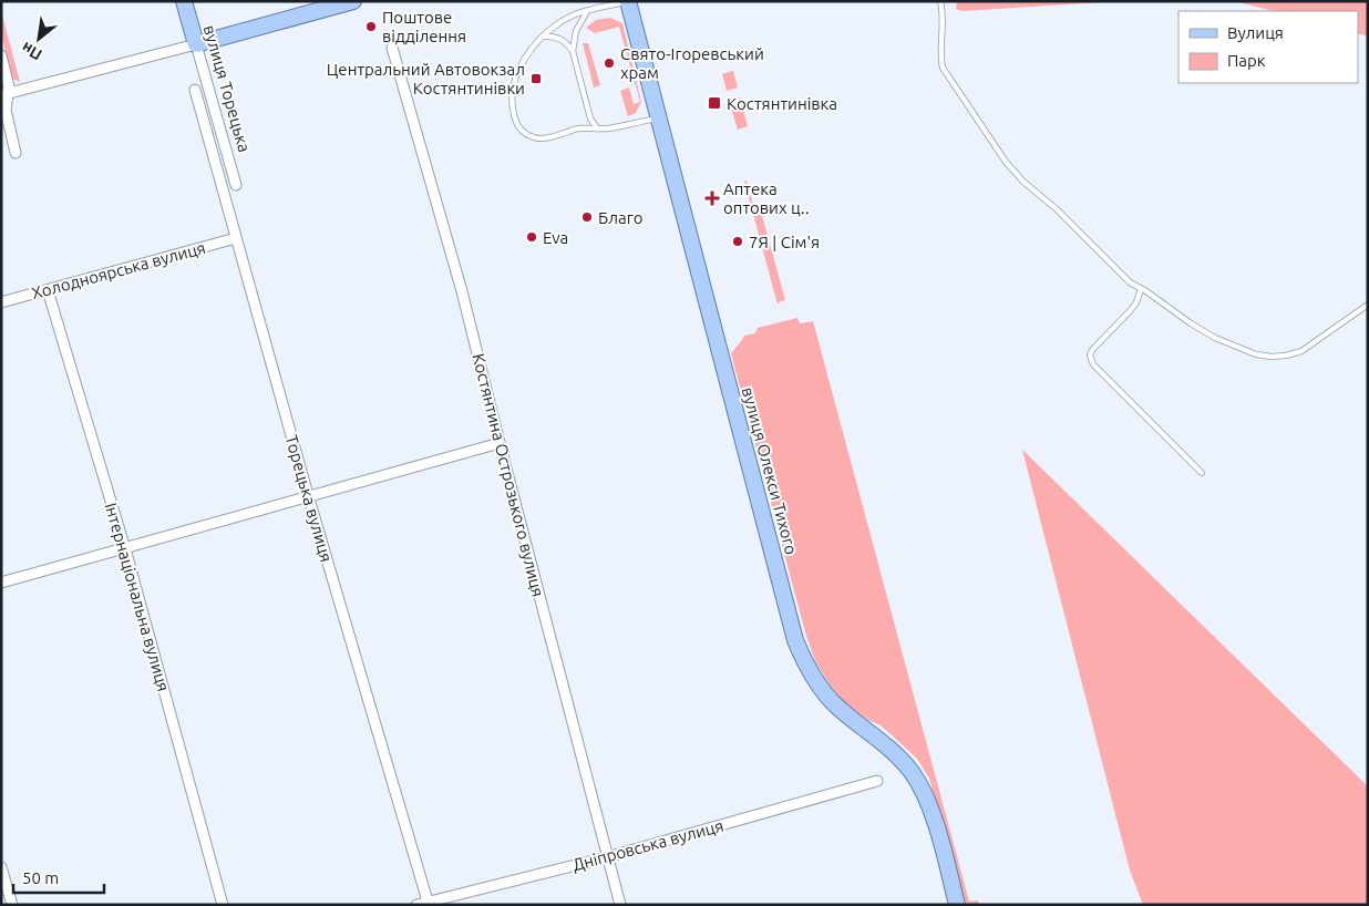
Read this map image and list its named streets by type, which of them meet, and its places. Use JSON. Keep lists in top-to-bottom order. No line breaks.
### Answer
{"streets":{"main road":["вулиця Торецька","вулиця Олекси Тихого"],"street":["Холодноярська вулиця","Костянтина Острозького вулиця","Торецька вулиця","Інтернаціональна вулиця","Дніпровська вулиця"]},"crossings":[["Холодноярська вулиця","Торецька вулиця"],["Холодноярська вулиця","Інтернаціональна вулиця"],["Костянтина Острозького вулиця","Дніпровська вулиця"],["Торецька вулиця","Дніпровська вулиця"]],"places":{"other":["Поштове відділення","Свято-Ігоревський храм","Благо","Eva","7Я | Сім'я"],"transit":["Центральний Автовокзал Костянтинівки","Костянтинівка"],"health":["Аптека оптових ц‥"]},"legend":["Вулиця","Парк"],"scale_bar":"50 m","north":"bottom left"}
